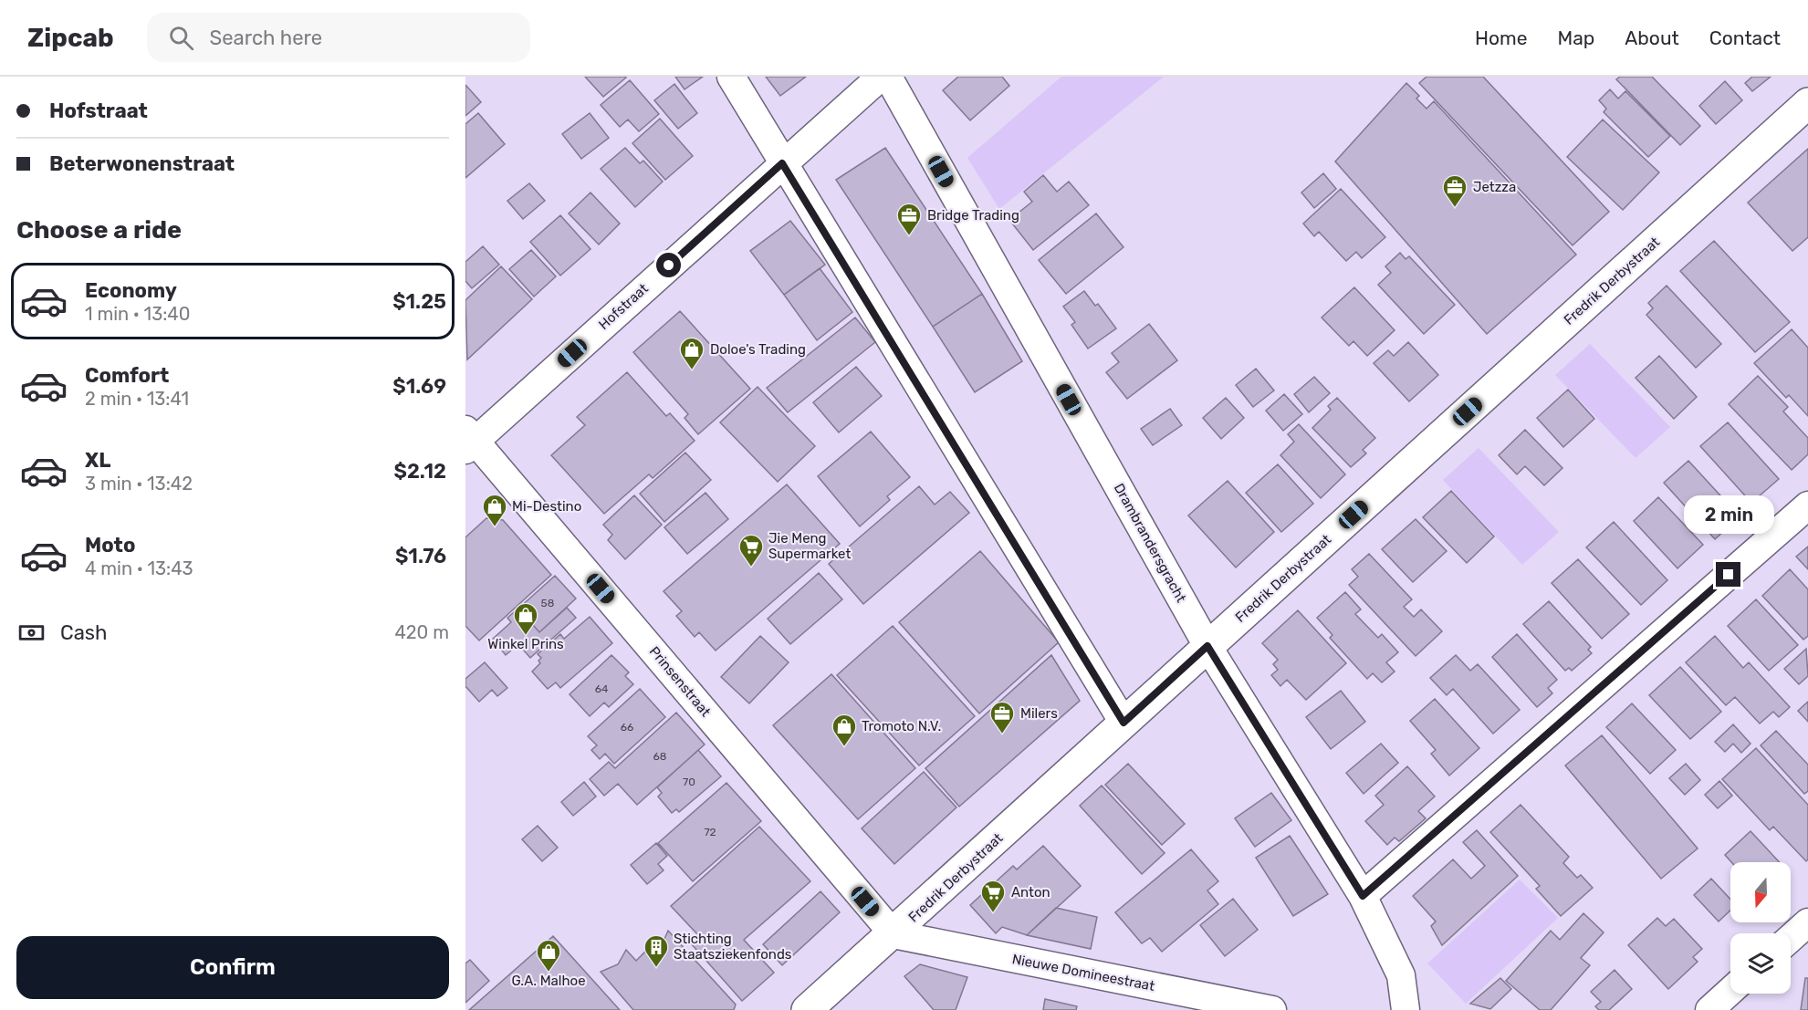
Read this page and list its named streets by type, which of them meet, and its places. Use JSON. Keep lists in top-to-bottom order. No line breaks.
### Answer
{"streets":{"main road":["Fredrik Derbystraat"],"street":["Hofstraat","Drambrandersgracht","Prinsenstraat","Nieuwe Domineestraat"]},"crossings":[["Fredrik Derbystraat","Drambrandersgracht"],["Fredrik Derbystraat","Prinsenstraat"],["Fredrik Derbystraat","Nieuwe Domineestraat"],["Hofstraat","Prinsenstraat"],["Prinsenstraat","Nieuwe Domineestraat"]],"places":{"office":["Jetzza","Bridge Trading","Milers"],"shop":["Doloe's Trading","Mi-Destino","Winkel Prins","Tromoto N.V.","G.A. Malhoe"],"supermarket":["Jie Meng Supermarket","Anton"],"building":["Stichting Staatsziekenfonds"]},"house_numbers":["58","64","66","68","70","72"],"north":"bottom","page":{"header":"Zipcab","search":"Search here","nav":["Home","Map","About","Contact"],"banner":["Hofstraat","Beterwonenstraat"],"heading":"Choose a ride","list":[{"name":"Economy","note":"1 min · 13:40","value":"$1.25"},{"name":"Comfort","note":"2 min · 13:41","value":"$1.69"},{"name":"XL","note":"3 min · 13:42","value":"$2.12"},{"name":"Moto","note":"4 min · 13:43","value":"$1.76"}],"bubble":"2 min","pay":["Cash","420 m"],"buttons":"Confirm"}}
